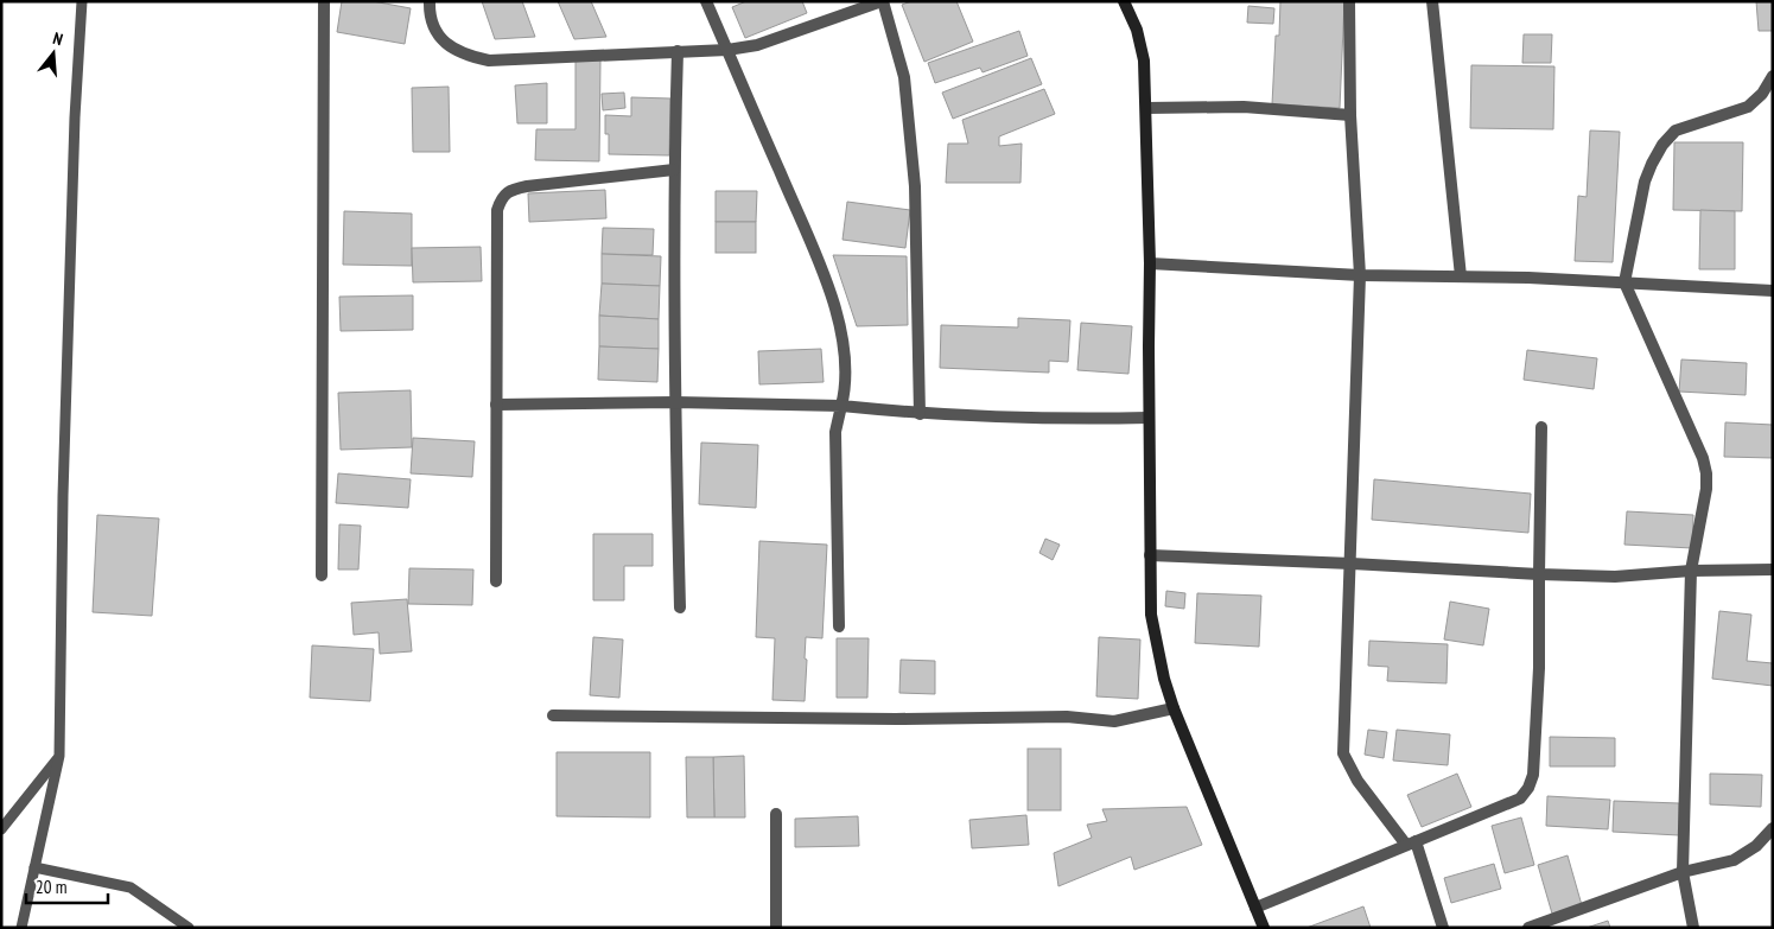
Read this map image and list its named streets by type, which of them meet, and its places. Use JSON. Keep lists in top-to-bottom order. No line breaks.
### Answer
{"scale_bar":"20 m","north":"top"}
